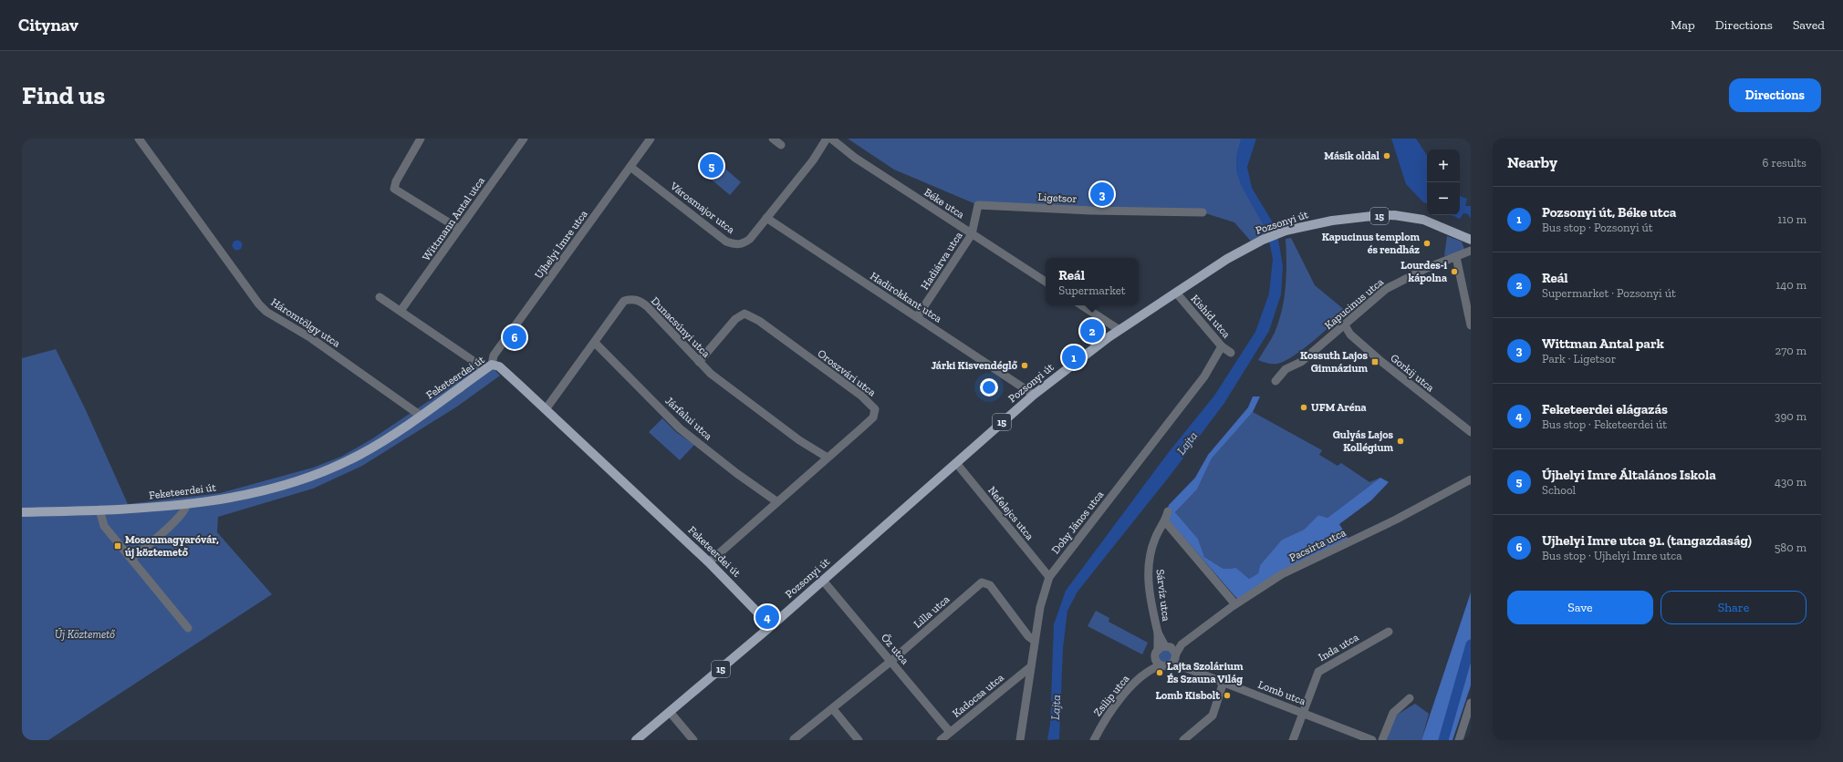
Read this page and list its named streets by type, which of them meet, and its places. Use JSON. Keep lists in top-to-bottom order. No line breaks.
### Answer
{"streets":{"main road":["15","Pozsonyi út","Feketeerdei út"],"street":["Ligetsor","Béke utca","Városmajor utca","Wittmann Antal utca","Ujhelyi Imre utca","Hadiárva utca","Hadirokkant utca","Kapucinus utca","Kishíd utca","Háromtölgy utca","Dunacsúnyi utca","Oroszvári utca","Gorkij utca","Járfalui utca","Nefelejcs utca","Dohy János utca","Pacsirta utca","Sárvíz utca","Lilla utca","Inda utca","Őz utca","Lomb utca","Kadocsa utca","Zsilip utca"]},"crossings":[["Ligetsor","Béke utca"],["Ligetsor","Hadiárva utca"],["Béke utca","Hadiárva utca"],["Városmajor utca","Ujhelyi Imre utca"],["Városmajor utca","Hadirokkant utca"],["Pozsonyi út","Hadirokkant utca"],["Pozsonyi út","Kishíd utca"],["Pozsonyi út","Feketeerdei út"],["Pozsonyi út","Nefelejcs utca"],["Pozsonyi út","Őz utca"],["Ujhelyi Imre utca","Feketeerdei út"],["Hadiárva utca","Hadirokkant utca"],["Kapucinus utca","Gorkij utca"],["Kishíd utca","Dohy János utca"],["Háromtölgy utca","Feketeerdei út"],["Dunacsúnyi utca","Oroszvári utca"],["Dunacsúnyi utca","Feketeerdei út"],["Dunacsúnyi utca","Járfalui utca"],["Oroszvári utca","Feketeerdei út"],["Oroszvári utca","Járfalui utca"],["Nefelejcs utca","Dohy János utca"],["Dohy János utca","Lilla utca"],["Dohy János utca","Kadocsa utca"],["Pacsirta utca","Sárvíz utca"],["Sárvíz utca","Lomb utca"],["Lilla utca","Őz utca"],["Inda utca","Lomb utca"],["Őz utca","Kadocsa utca"]],"water":["Lajta"],"parks":["Új Köztemető"],"places":{"other":["Másik oldal","Kapucinus templom és rendház","Lourdes-i kápolna","Járki Kisvendéglő","UFM Aréna","Gulyás Lajos Kollégium","Lajta Szolárium És Szauna Világ","Lomb Kisbolt"],"transit":["Kossuth Lajos Gimnázium","Mosonmagyaróvár, új köztemető"]},"page":{"header":"Citynav","nav":["Map","Directions","Saved"],"buttons":["Directions",["Save","Share"]],"title":"Find us","heading":["Nearby","6 results"],"map_buttons":["+","−"],"pins":["5","3","2","6","1","4"],"list":[{"mark":"1","name":"Pozsonyi út, Béke utca","note":"Bus stop · Pozsonyi út","value":"110 m"},{"mark":"2","name":"Reál","note":"Supermarket · Pozsonyi út","value":"140 m"},{"mark":"3","name":"Wittman Antal park","note":"Park · Ligetsor","value":"270 m"},{"mark":"4","name":"Feketeerdei elágazás","note":"Bus stop · Feketeerdei út","value":"390 m"},{"mark":"5","name":"Újhelyi Imre Általános Iskola","note":"School","value":"430 m"},{"mark":"6","name":"Ujhelyi Imre utca 91. (tangazdaság)","note":"Bus stop · Ujhelyi Imre utca","value":"580 m"}],"popup":["Reál","Supermarket"]}}
